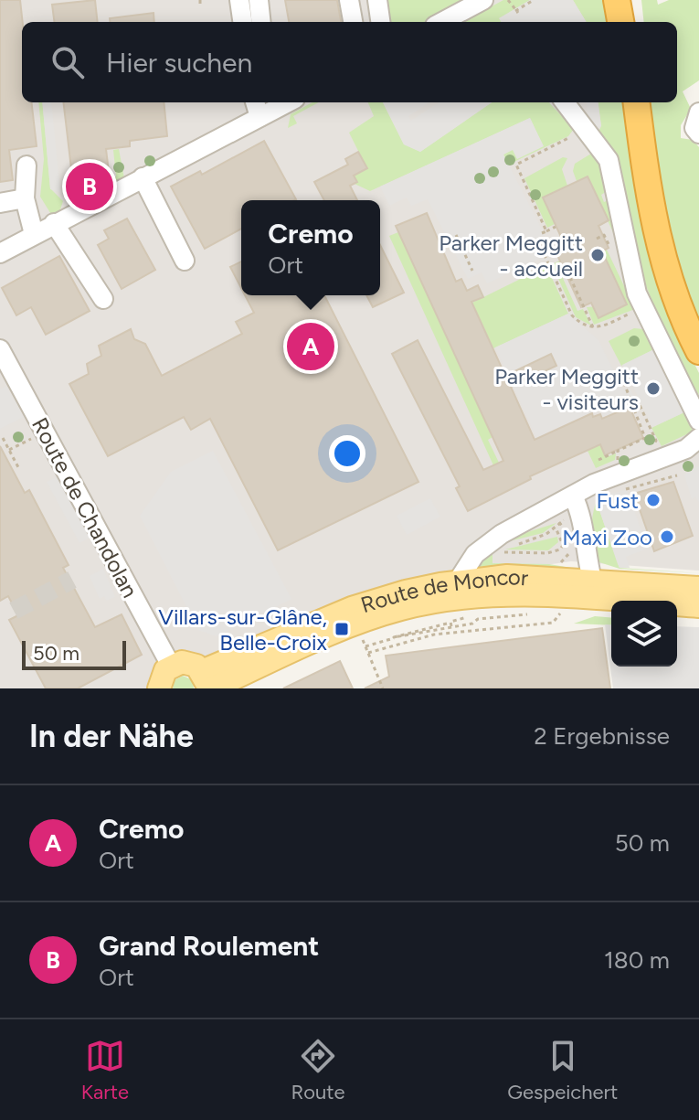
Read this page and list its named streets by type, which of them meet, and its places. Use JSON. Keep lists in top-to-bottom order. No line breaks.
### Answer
{"streets":{"main road":["Route de Moncor"],"street":["Route de Chandolan"]},"places":{"other":["Parker Meggitt - accueil","Parker Meggitt - visiteurs","Fust","Maxi Zoo"],"transit":["Villars-sur-Glâne, Belle-Croix"]},"scale_bar":"50 m","page":{"search":"Hier suchen","pins":["B","A"],"popup":["Cremo","Ort"],"scale":"50 m","heading":["In der Nähe","2 Ergebnisse"],"list":[{"mark":"A","name":"Cremo","note":"Ort","value":"50 m"},{"mark":"B","name":"Grand Roulement","note":"Ort","value":"180 m"}],"nav":["Karte","Route","Gespeichert"]}}
